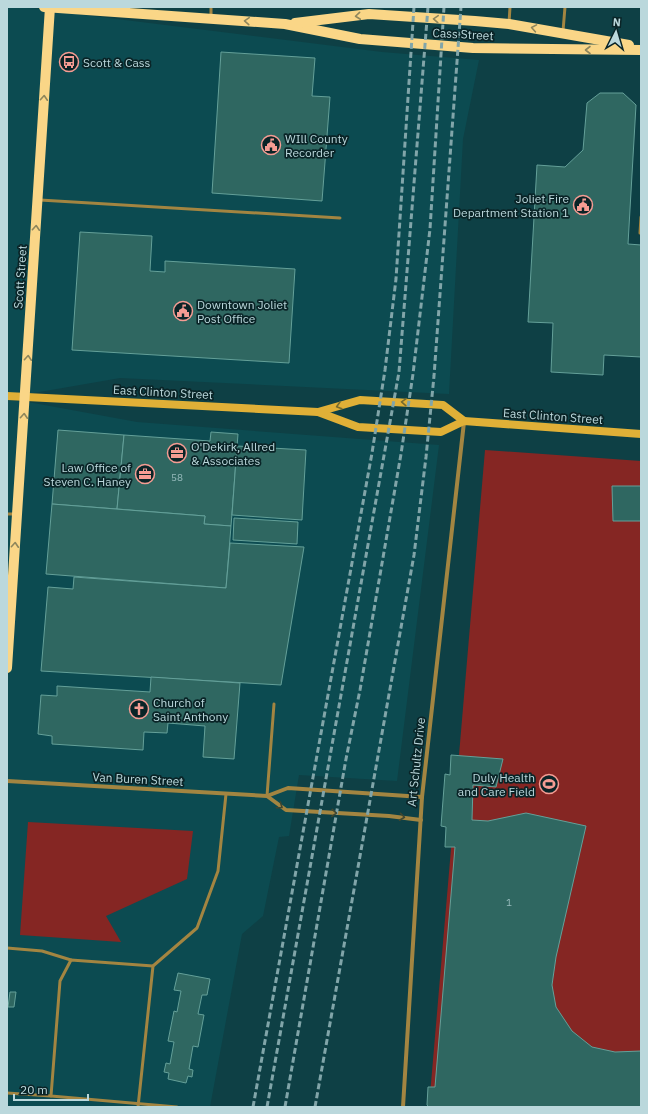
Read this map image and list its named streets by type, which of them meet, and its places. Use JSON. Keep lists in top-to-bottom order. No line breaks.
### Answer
{"streets":{"main road":["Cass Street","Scott Street"],"street":["East Clinton Street","Art Schultz Drive","Van Buren Street"]},"crossings":[["Cass Street","Scott Street"],["Scott Street","East Clinton Street"],["East Clinton Street","Art Schultz Drive"],["Art Schultz Drive","Van Buren Street"]],"one_way":["Cass Street","Scott Street"],"places":{"bus stop":["Scott & Cass"],"public building":["WIll County Recorder","Joliet Fire Department Station 1","Downtown Joliet Post Office"],"office":["O'Dekirk, Allred & Associates","Law Office of Steven C. Haney"],"church":["Church of Saint Anthony"],"sports":["Duly Health and Care Field"]},"house_numbers":["58","1"],"scale_bar":"20 m","north":"top"}
